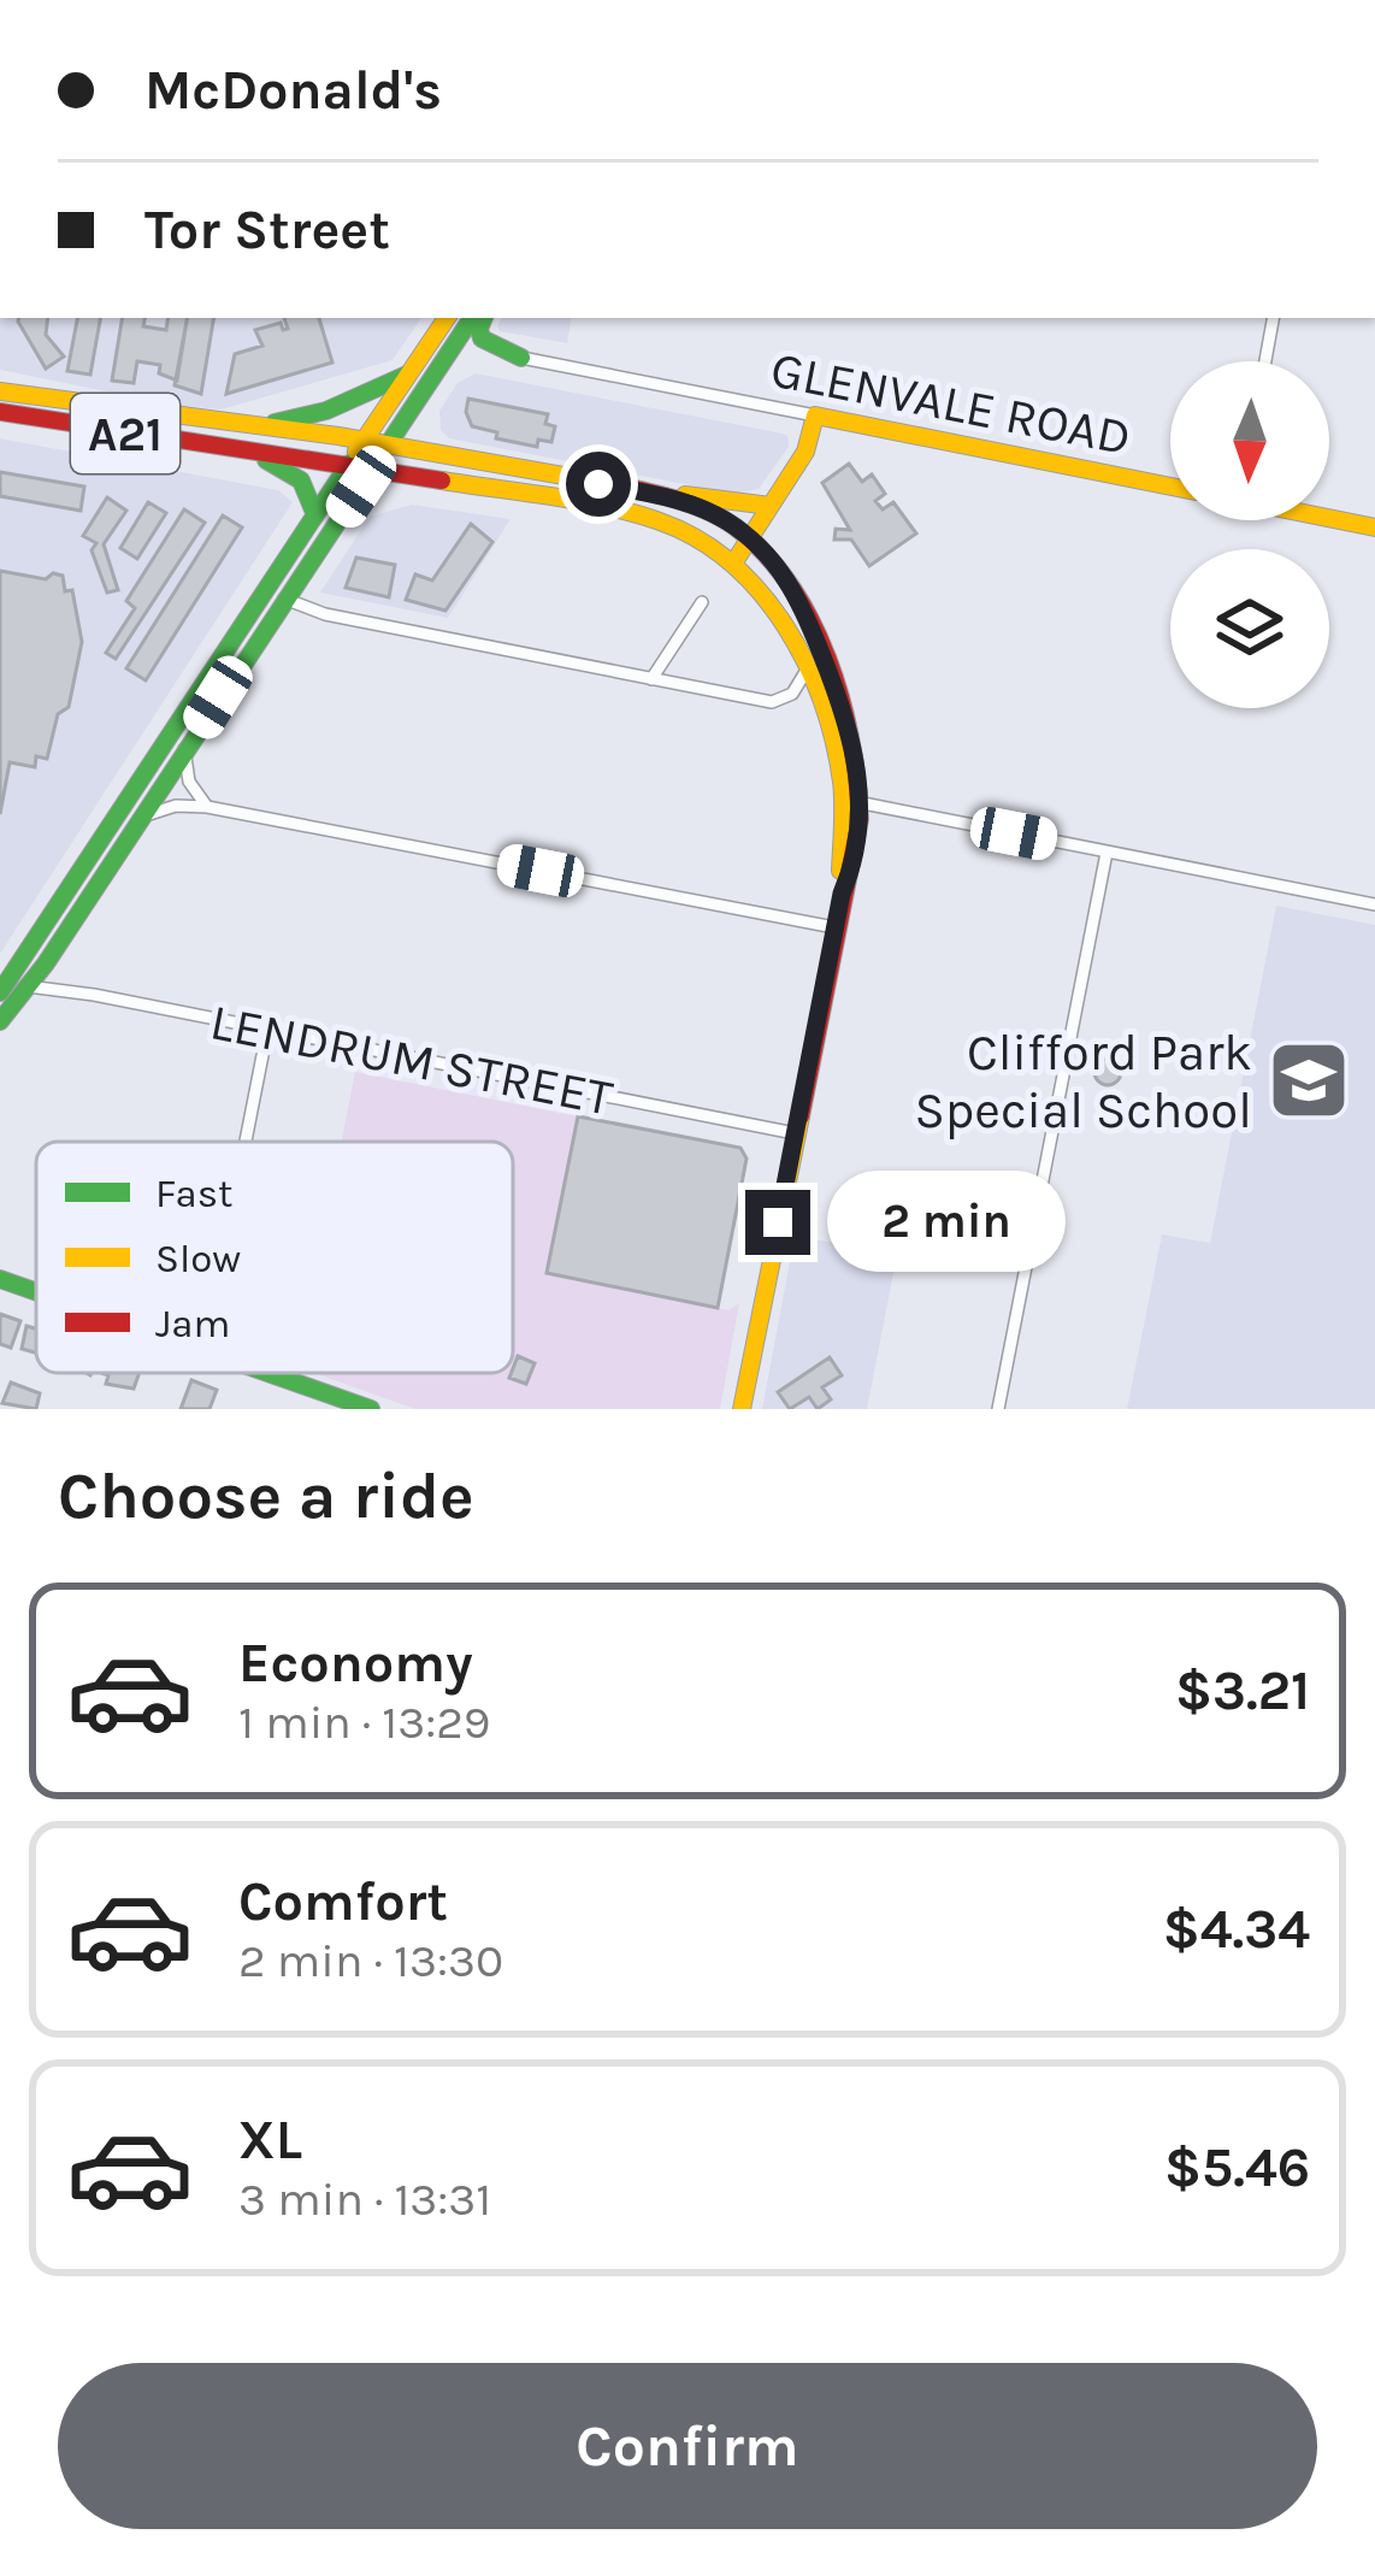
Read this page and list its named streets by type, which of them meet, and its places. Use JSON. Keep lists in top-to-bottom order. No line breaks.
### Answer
{"streets":{"main road":["GLENVALE ROAD","A21"],"street":["LENDRUM STREET"]},"crossings":[["A21","LENDRUM STREET"]],"places":{"school or university":["Clifford Park Special School"]},"legend":["Fast","Slow","Jam"],"north":"bottom","page":{"banner":["McDonald's","Tor Street"],"bubble":"2 min","heading":"Choose a ride","list":[{"name":"Economy","note":"1 min · 13:29","value":"$3.21"},{"name":"Comfort","note":"2 min · 13:30","value":"$4.34"},{"name":"XL","note":"3 min · 13:31","value":"$5.46"}],"buttons":"Confirm"}}
